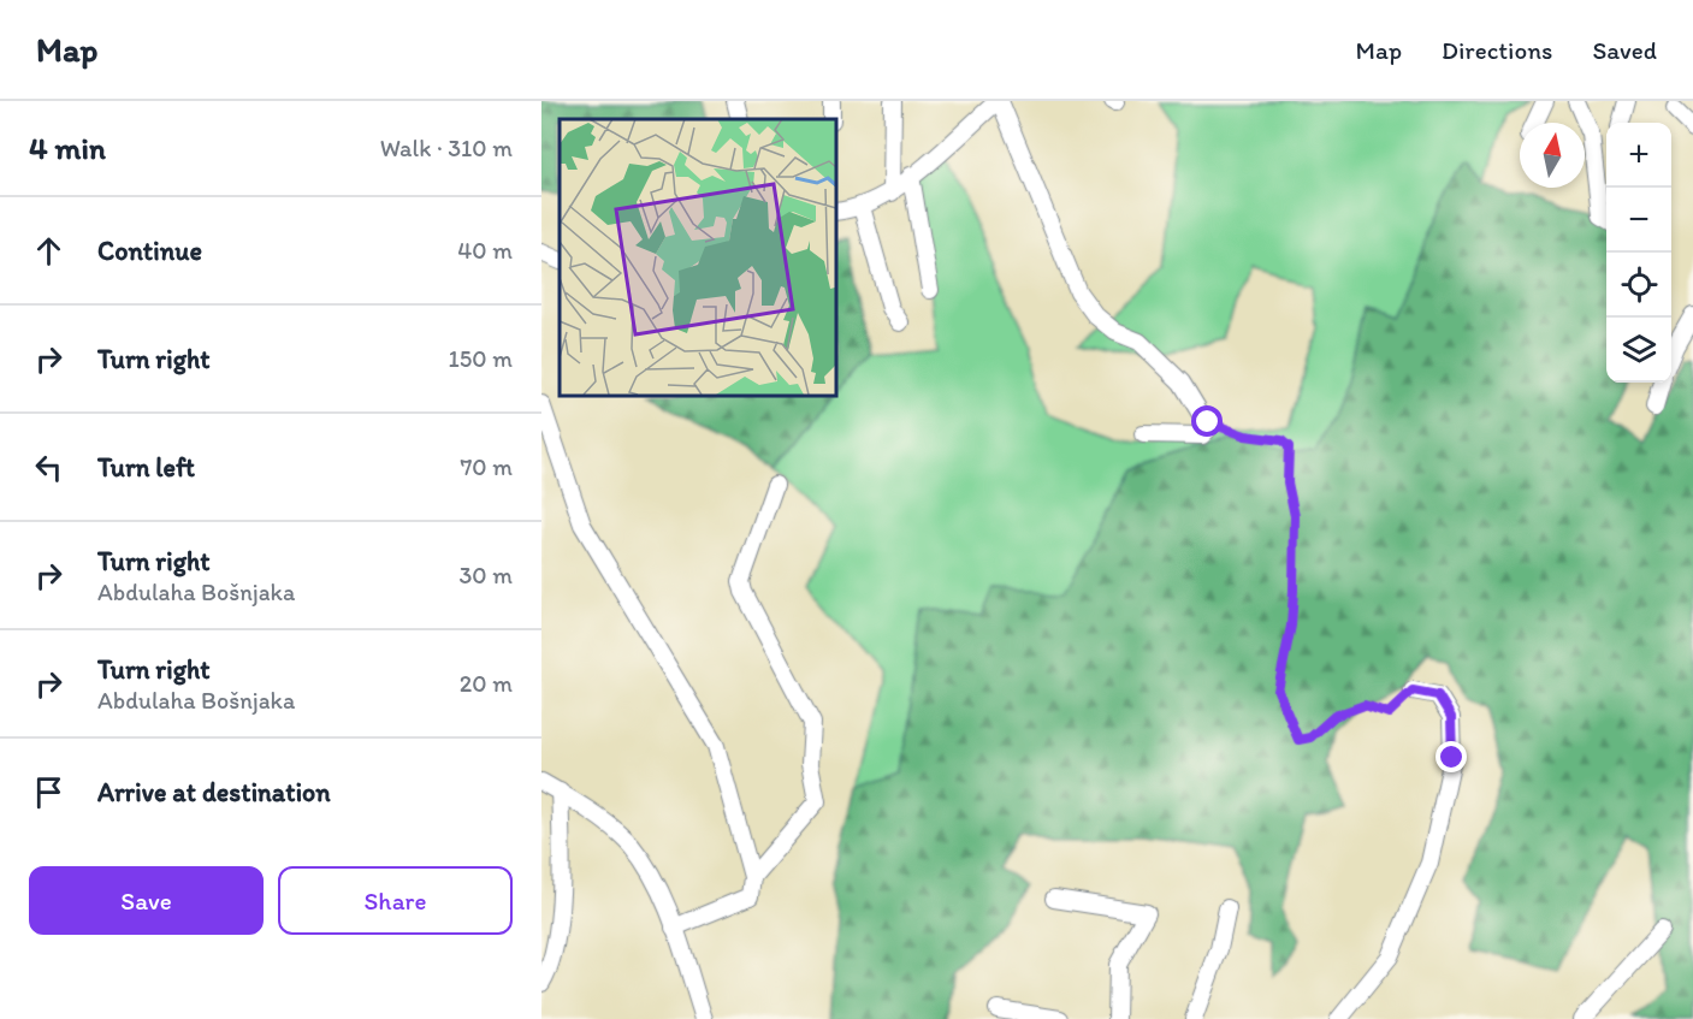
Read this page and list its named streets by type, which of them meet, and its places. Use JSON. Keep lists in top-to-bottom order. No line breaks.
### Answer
{"north":"top","page":{"header":"Map","nav":["Map","Directions","Saved"],"heading":["4 min","Walk · 310 m"],"map_buttons":["+","−"],"list":[["Continue","40 m"],["Turn right","150 m"],["Turn left","70 m"],["Turn right","Abdulaha Bošnjaka","30 m"],["Turn right","Abdulaha Bošnjaka","20 m"],"Arrive at destination"],"buttons":["Save","Share"]}}
